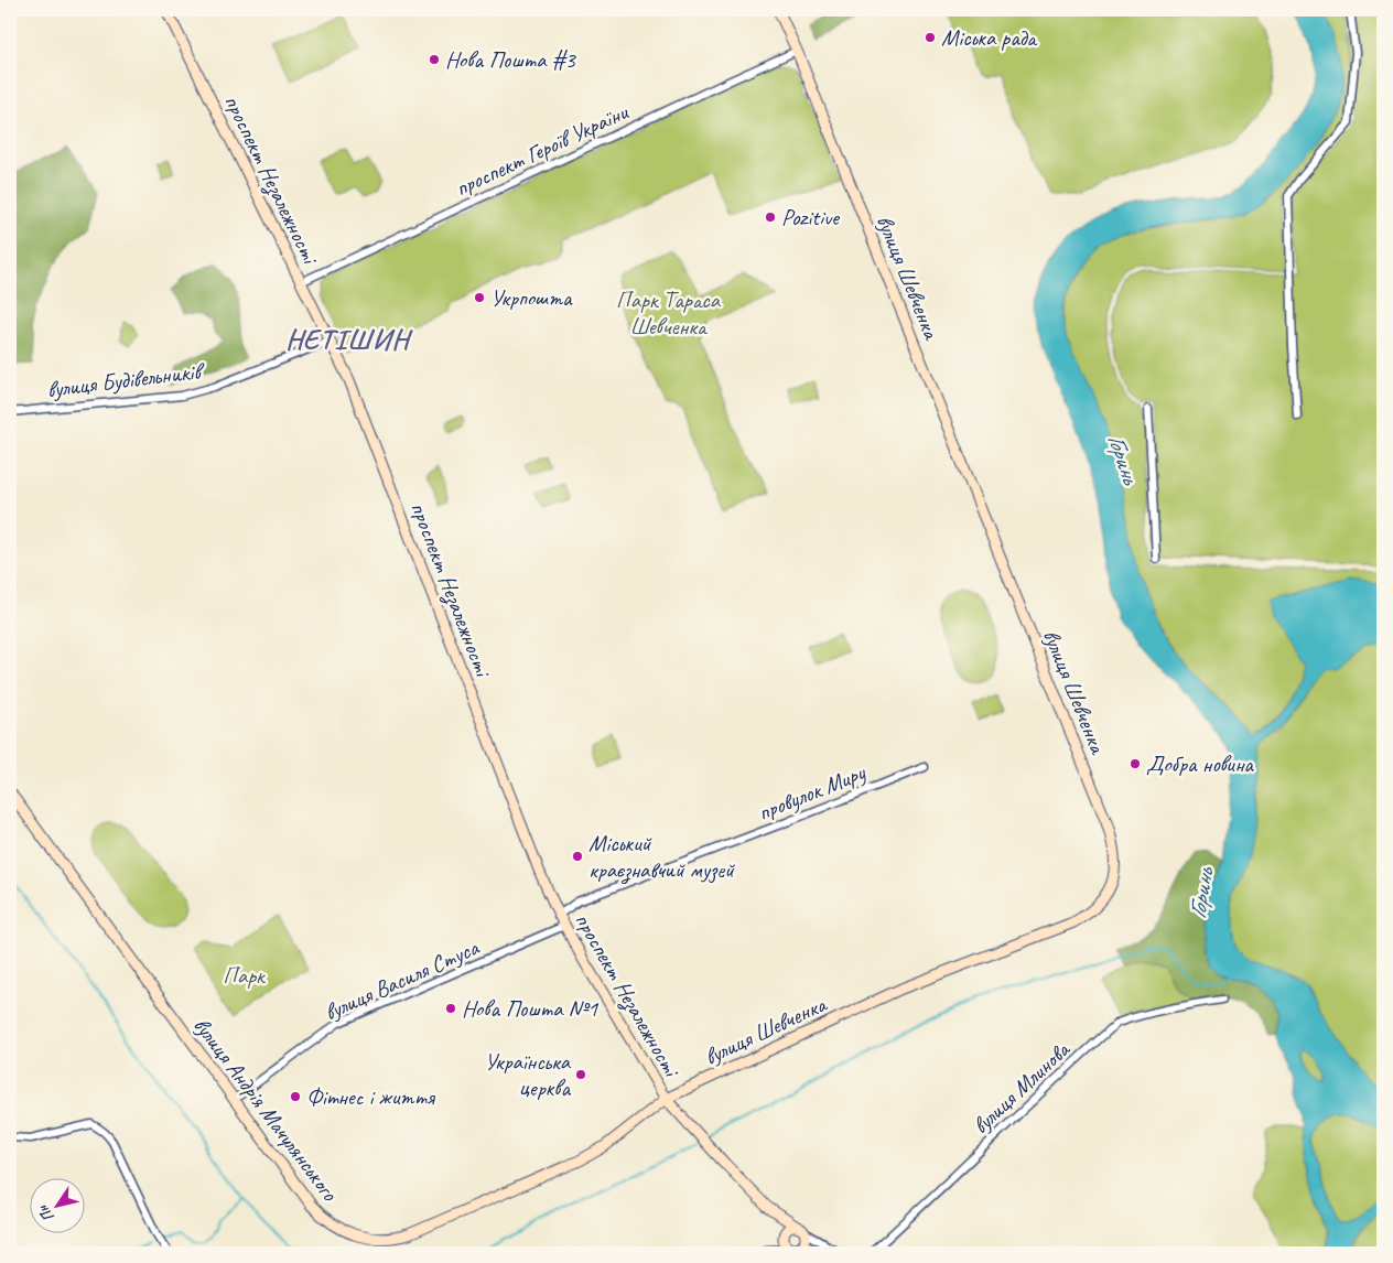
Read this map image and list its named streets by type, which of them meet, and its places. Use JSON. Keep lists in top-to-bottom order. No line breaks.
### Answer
{"streets":{"street":["проспект Героїв України","проспект Незалежності","вулиця Шевченка","вулиця Будівельників","провулок Миру","вулиця Василя Стуса","вулиця Млинова","вулиця Андрія Мачулянського"]},"crossings":[["проспект Героїв України","проспект Незалежності"],["проспект Героїв України","вулиця Шевченка"],["проспект Незалежності","вулиця Шевченка"],["проспект Незалежності","вулиця Будівельників"],["проспект Незалежності","провулок Миру"],["проспект Незалежності","вулиця Василя Стуса"],["проспект Незалежності","вулиця Андрія Мачулянського"],["вулиця Шевченка","вулиця Андрія Мачулянського"],["вулиця Василя Стуса","вулиця Андрія Мачулянського"]],"districts":["НЕТІШИН"],"water":["Горинь"],"parks":["Парк Тараса Шевченка","Парк"],"places":["Міська рада","Нова Пошта #3","Pozitive","Укрпошта","Добра новина","Міський краєзнавчий музей","Нова Пошта №1","Українська церква","Фітнес і життя"],"north":"bottom left"}
